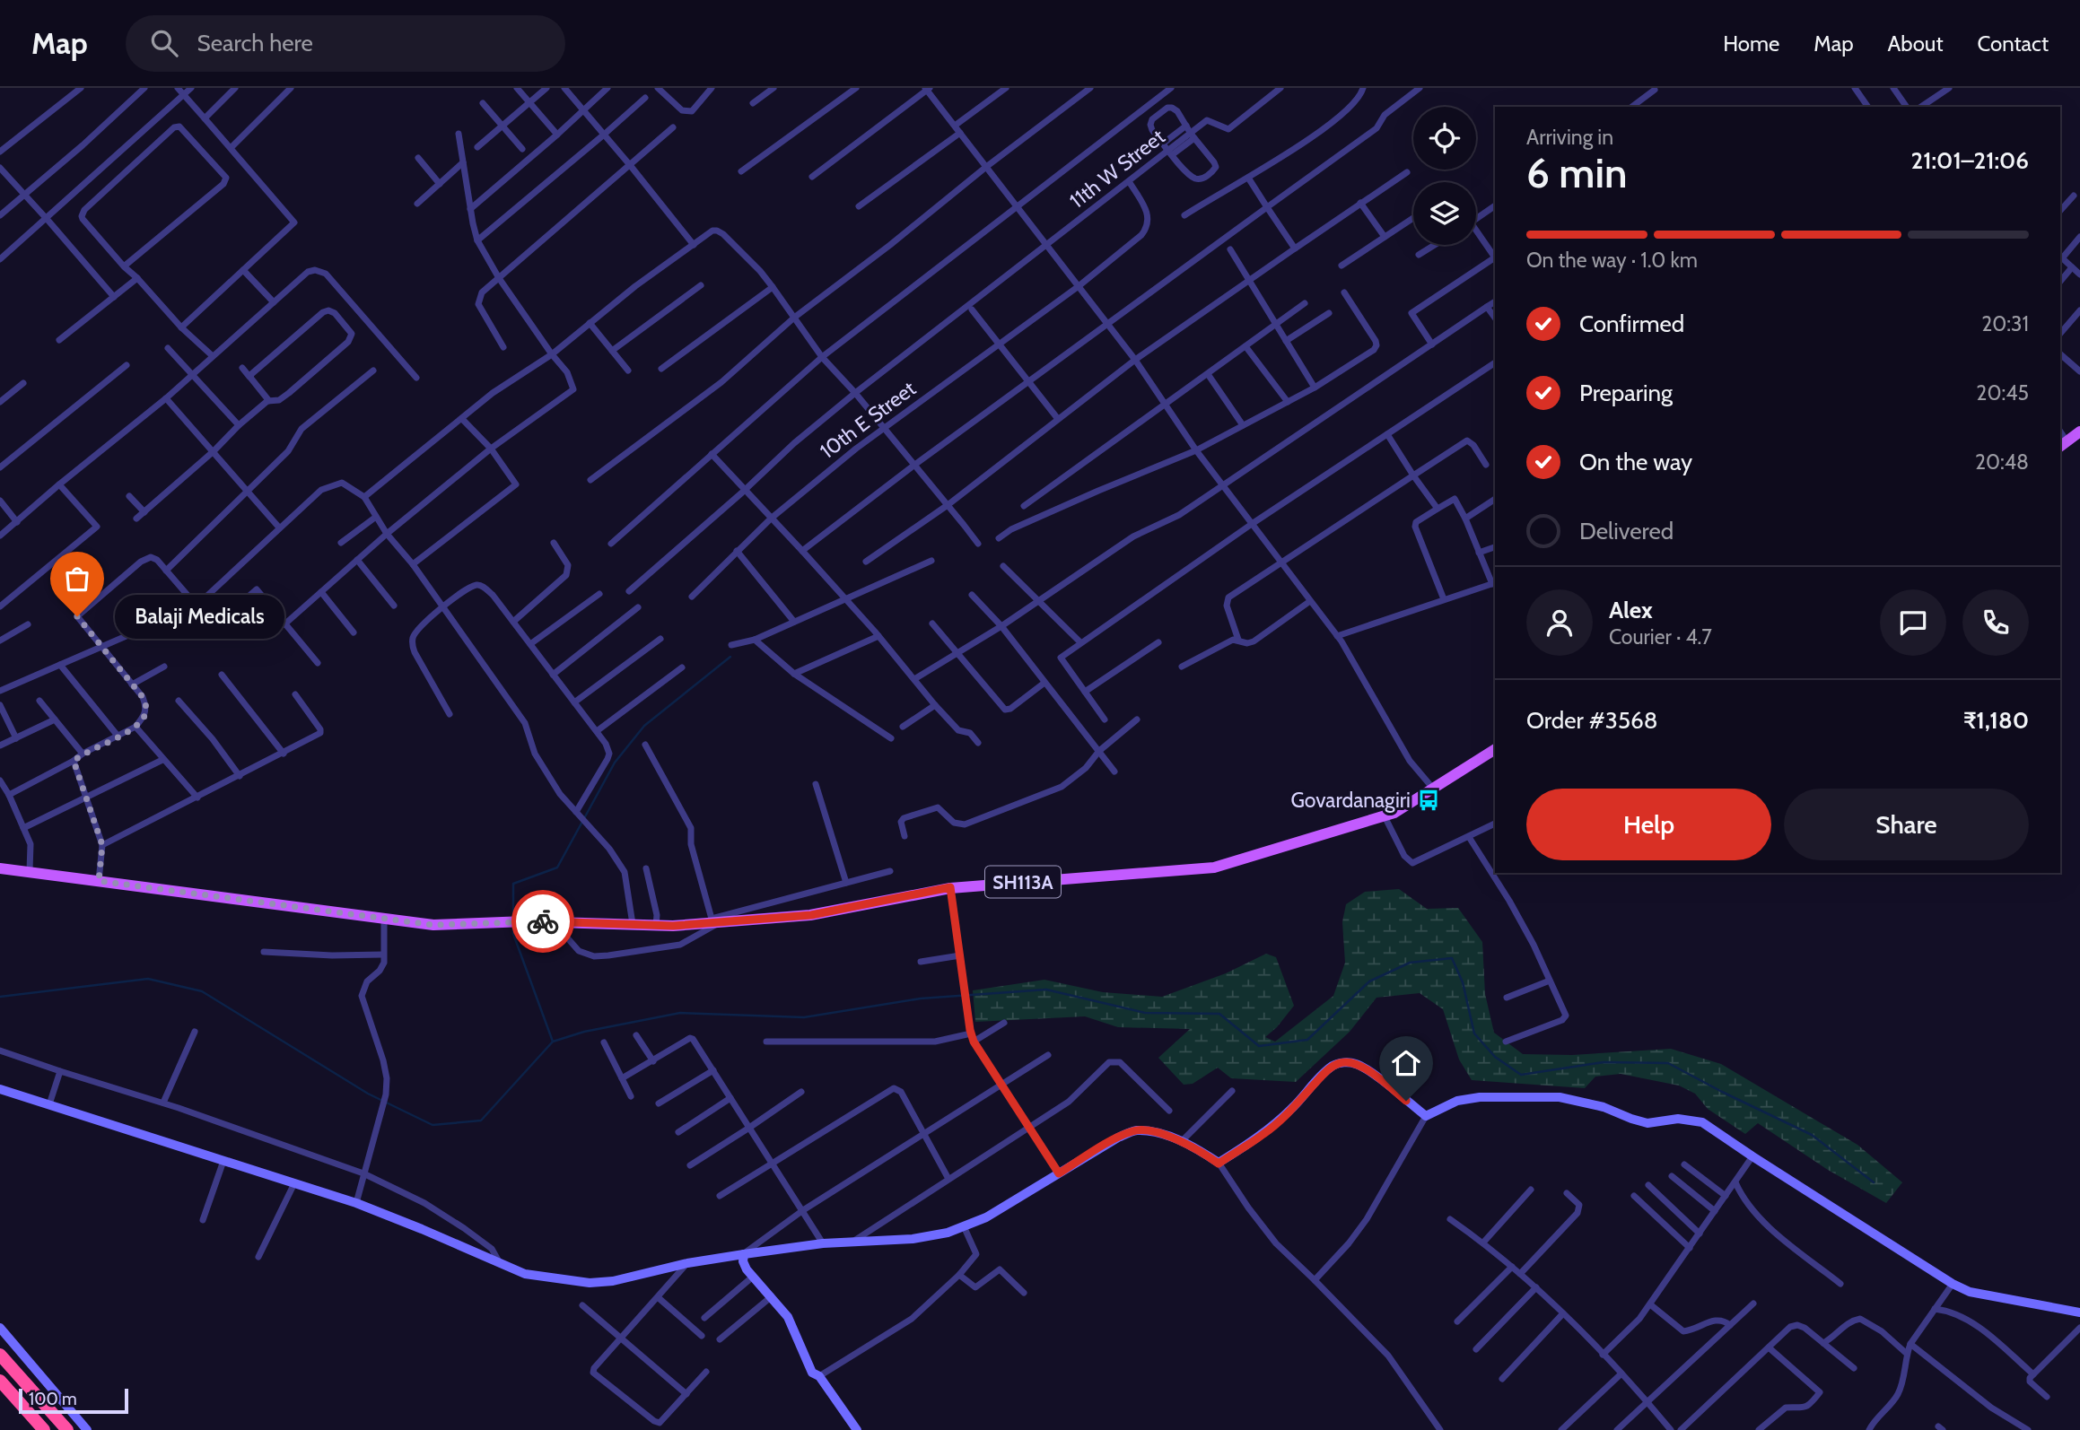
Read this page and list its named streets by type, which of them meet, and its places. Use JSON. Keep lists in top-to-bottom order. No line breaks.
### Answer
{"streets":{"main road":["SH113A"],"street":["11th W Street","10th E Street"]},"crossings":[["11th W Street","10th E Street"]],"places":{"other":["Balaji Medicals"],"bus stop":["Govardanagiri"]},"scale_bar":"100 m","page":{"header":"Map","search":"Search here","nav":["Home","Map","About","Contact"],"heading":["6 min","Arriving in","21:01–21:06"],"panel":["Alex","Courier · 4.7","Order #3568","₹1,180"],"bar":"On the way · 1.0 km","list":[["Confirmed","20:31"],["Preparing","20:45"],["On the way","20:48"],"Delivered"],"bubble":"Balaji Medicals","buttons":["Help","Share"],"scale":"100 m"}}
